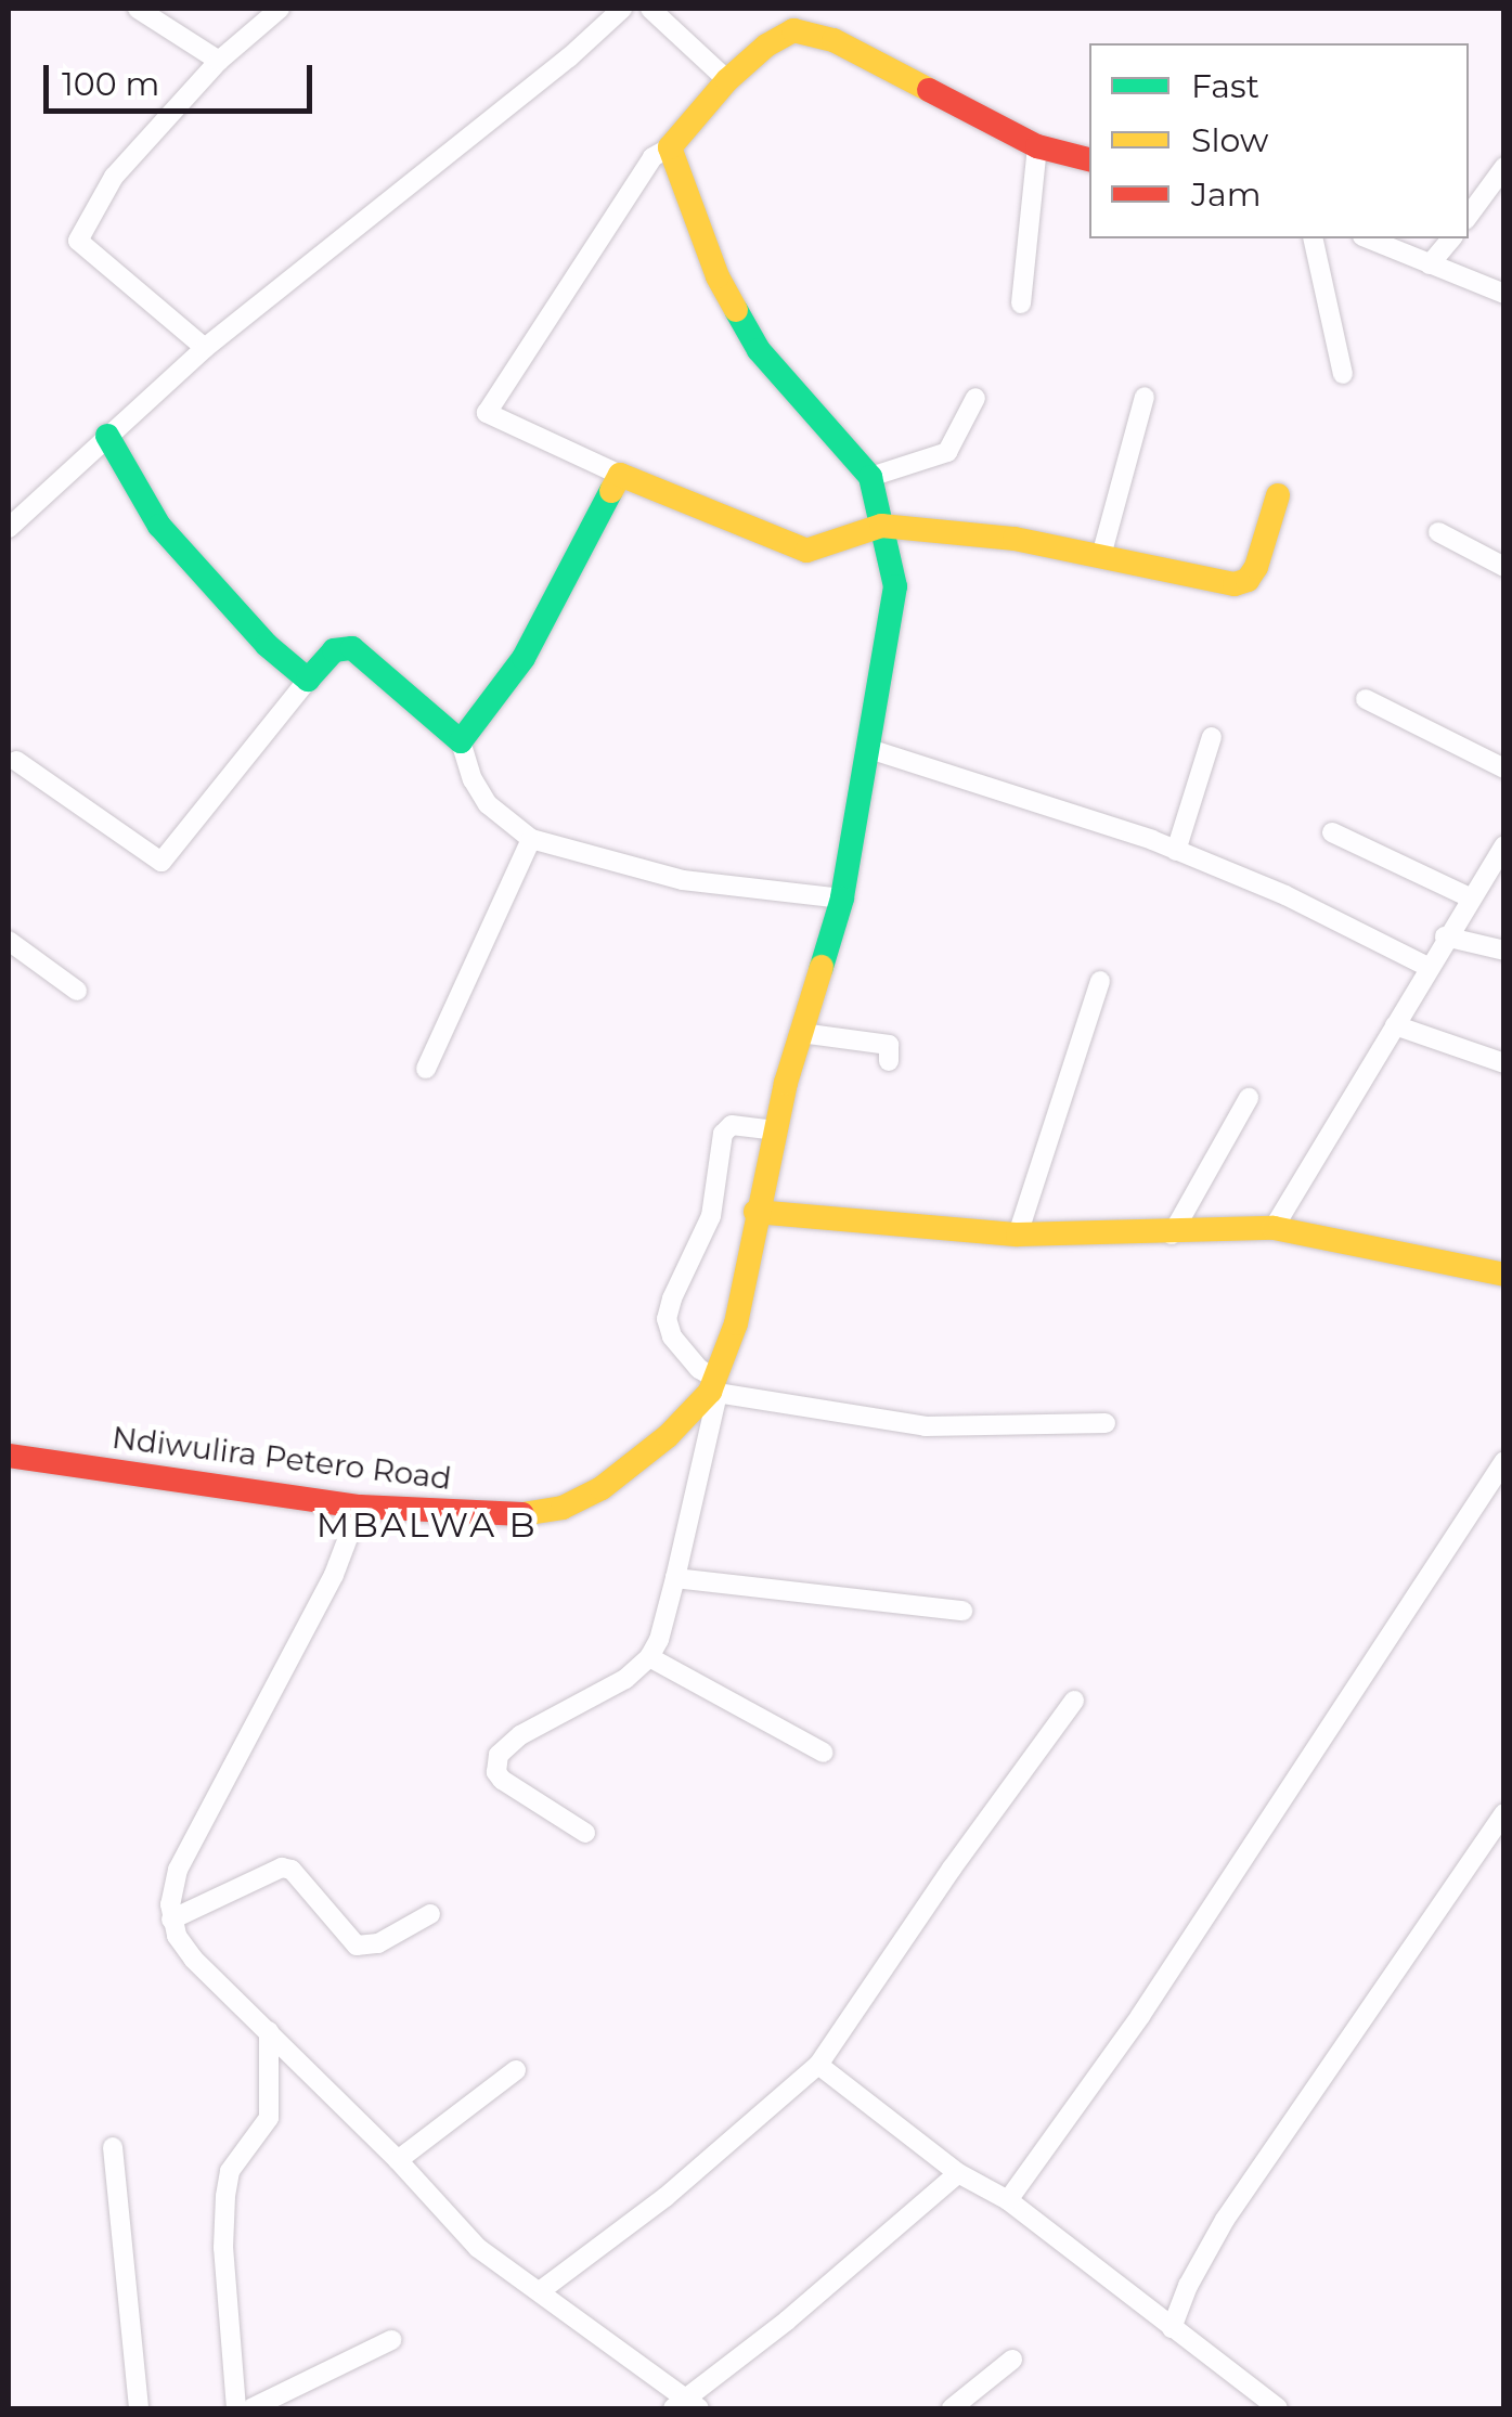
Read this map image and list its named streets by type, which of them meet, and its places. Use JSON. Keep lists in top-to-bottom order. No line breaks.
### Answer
{"streets":{"street":["Ndiwulira Petero Road"]},"districts":["MBALWA B"],"legend":["Fast","Slow","Jam"],"scale_bar":"100 m"}
